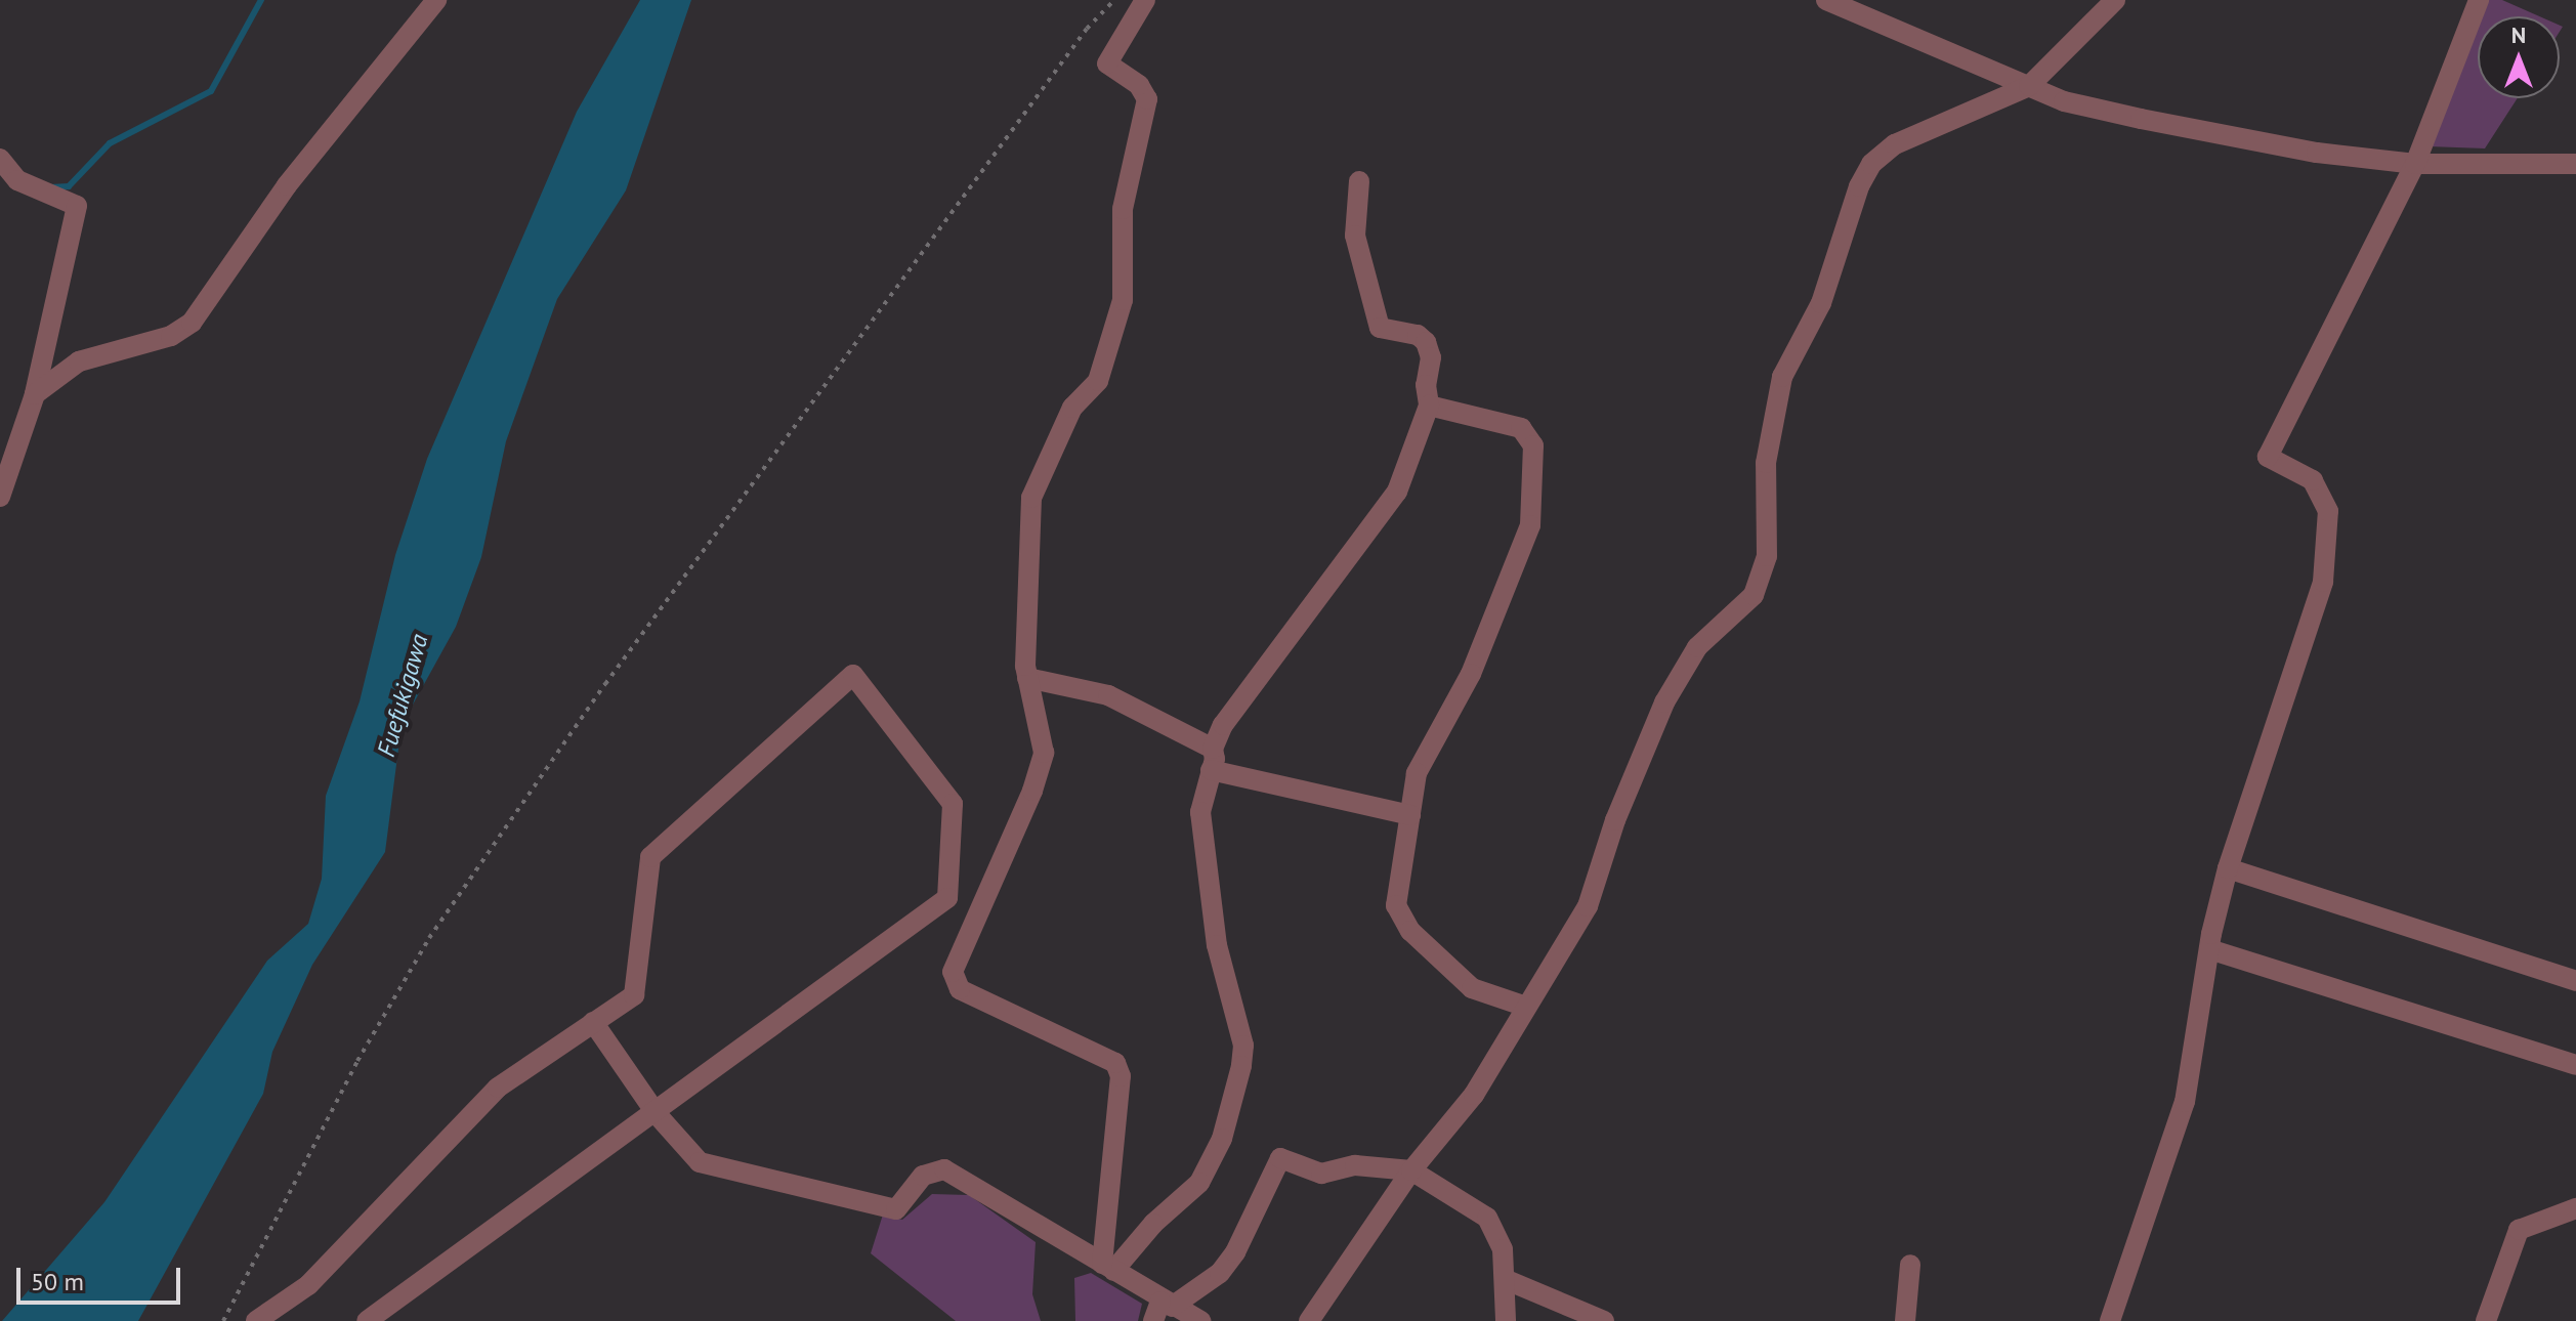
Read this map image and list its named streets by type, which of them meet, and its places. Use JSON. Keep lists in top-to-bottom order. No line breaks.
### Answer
{"water":["Fuefukigawa"],"scale_bar":"50 m","north":"top"}
